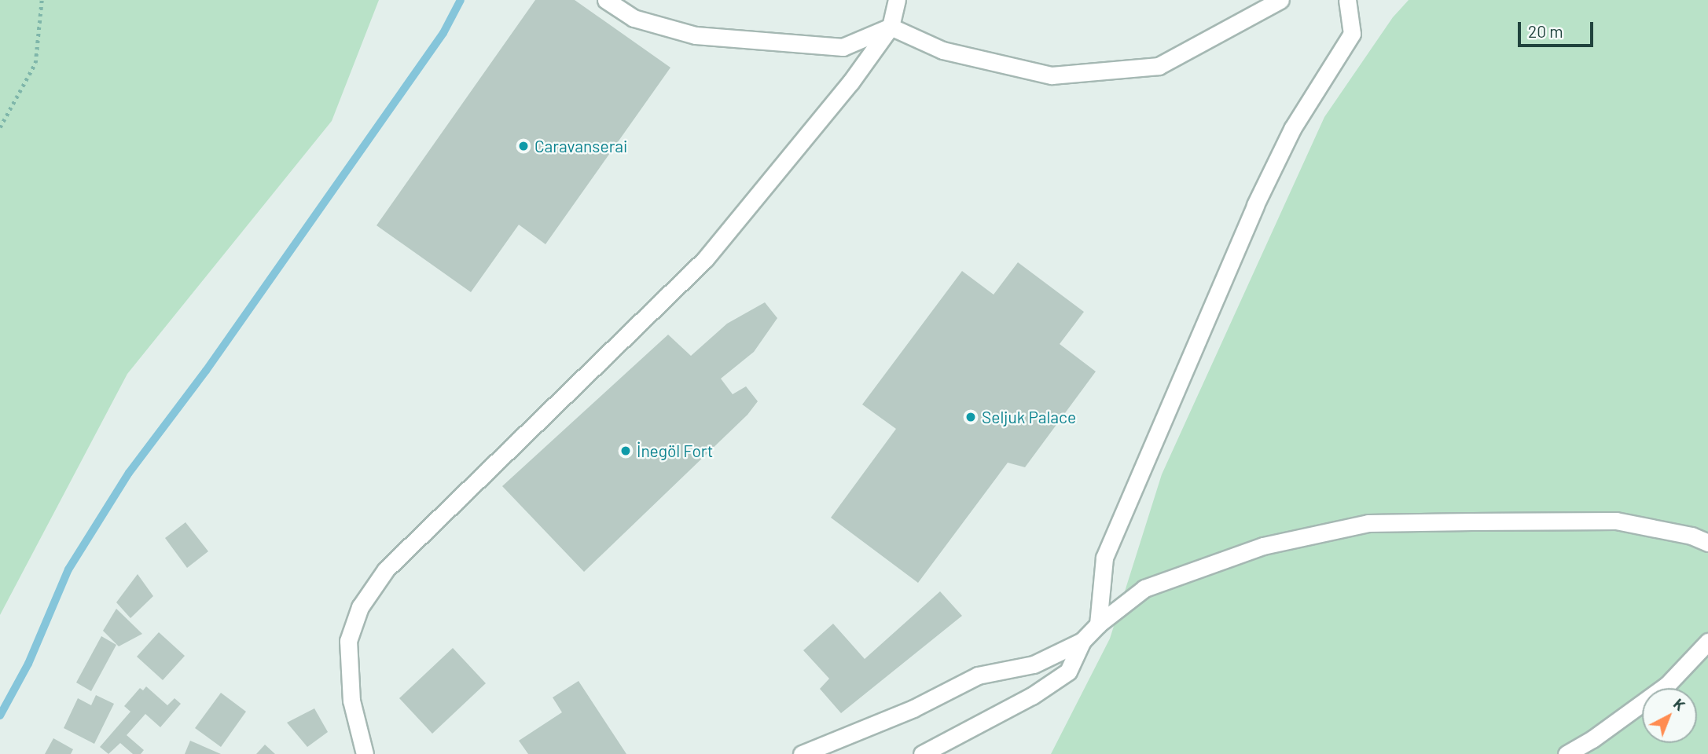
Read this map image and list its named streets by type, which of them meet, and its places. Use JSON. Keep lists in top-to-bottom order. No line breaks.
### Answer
{"places":["Caravanserai","Seljuk Palace","İnegöl Fort"],"scale_bar":"20 m","north":"top right"}
